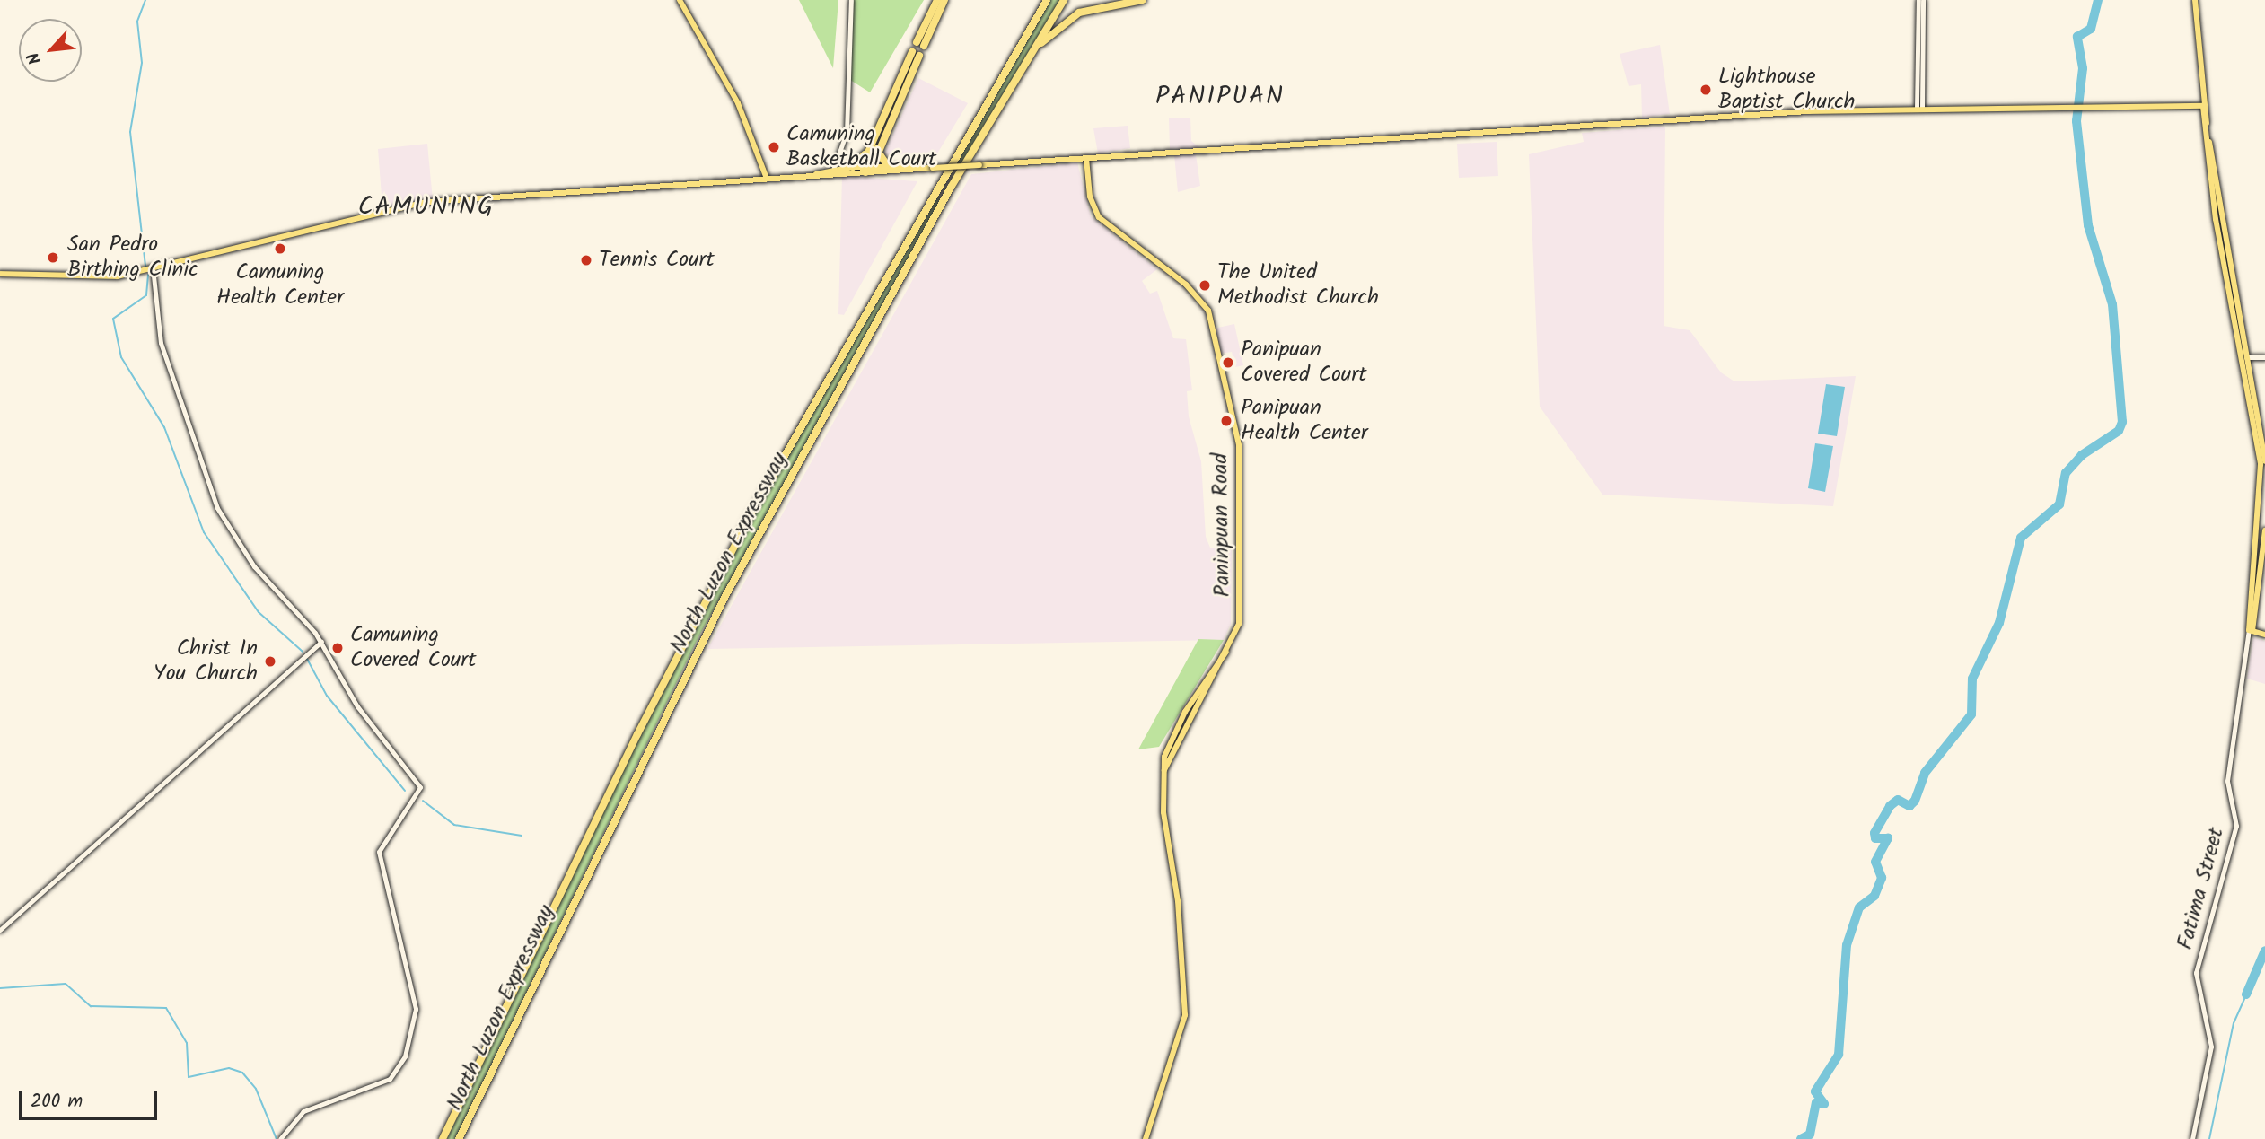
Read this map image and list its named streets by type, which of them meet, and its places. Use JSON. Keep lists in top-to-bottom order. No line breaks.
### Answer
{"streets":{"highway":["North Luzon Expressway"],"main road":["Paninpuan Road"],"street":["Fatima Street"]},"districts":["PANIPUAN","CAMUNING"],"places":["Lighthouse Baptist Church","Camuning Basketball Court","Camuning Health Center","San Pedro Birthing Clinic","Tennis Court","The United Methodist Church","Panipuan Covered Court","Panipuan Health Center","Camuning Covered Court","Christ In You Church"],"scale_bar":"200 m","north":"bottom left"}
